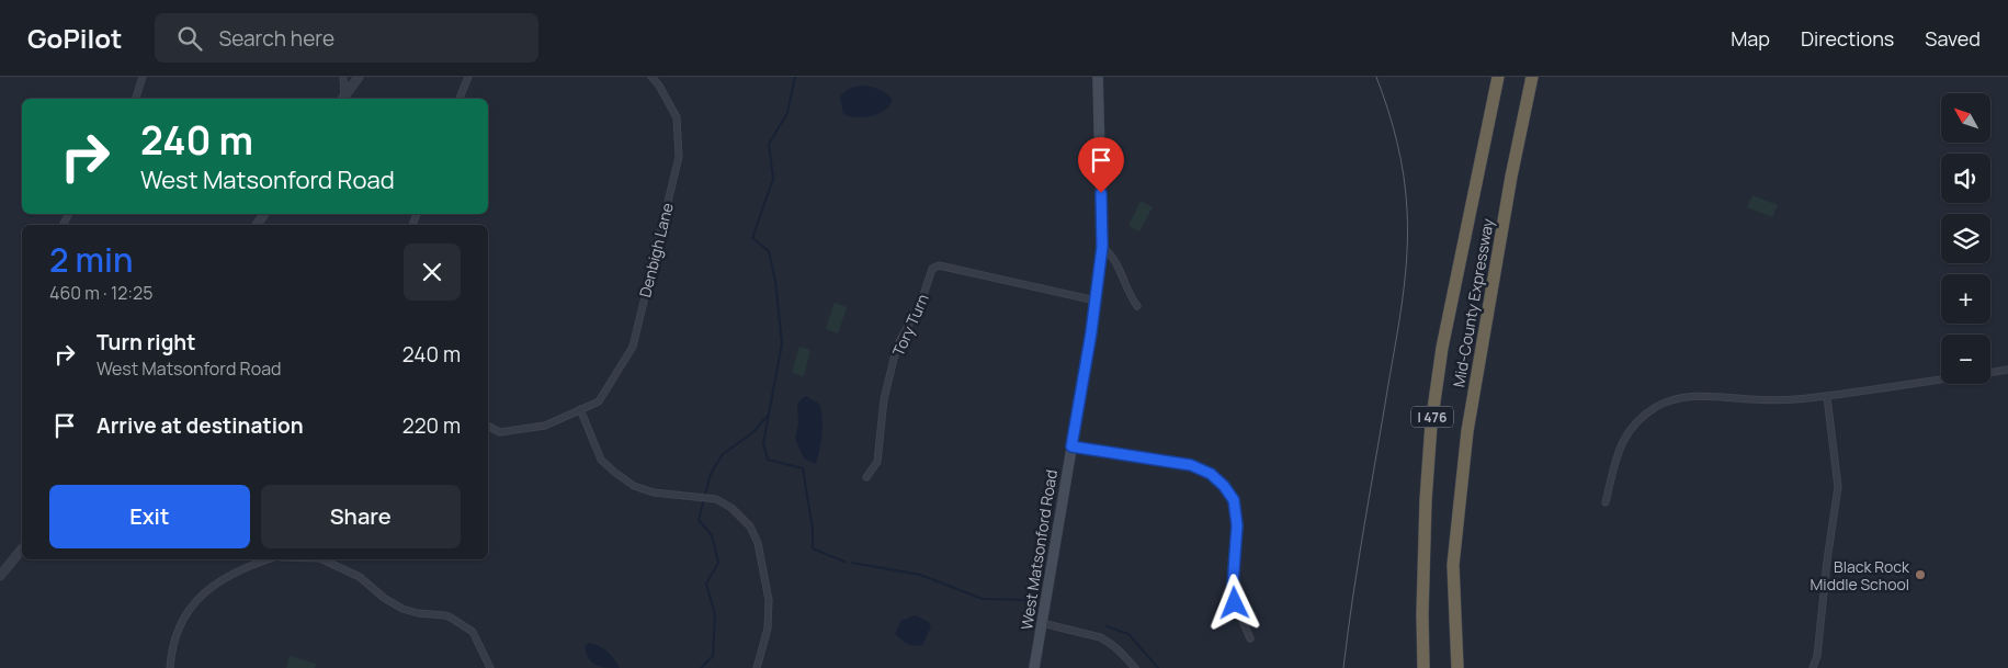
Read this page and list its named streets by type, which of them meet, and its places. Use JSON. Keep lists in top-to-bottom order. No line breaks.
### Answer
{"streets":{"highway":["Mid-County Expressway","I 476"],"main road":["West Matsonford Road"],"street":["Denbigh Lane","Tory Turn"]},"crossings":[["Tory Turn","West Matsonford Road"]],"places":["Black Rock Middle School"],"north":"top left","page":{"header":"GoPilot","search":"Search here","nav":["Map","Directions","Saved"],"map_buttons":["+","−"],"turn":["240 m","West Matsonford Road"],"heading":["2 min","460 m · 12:25"],"list":[{"name":"Turn right","note":"West Matsonford Road","value":"240 m"},{"name":"Arrive at destination","value":"220 m"}],"buttons":["Exit","Share"]}}
